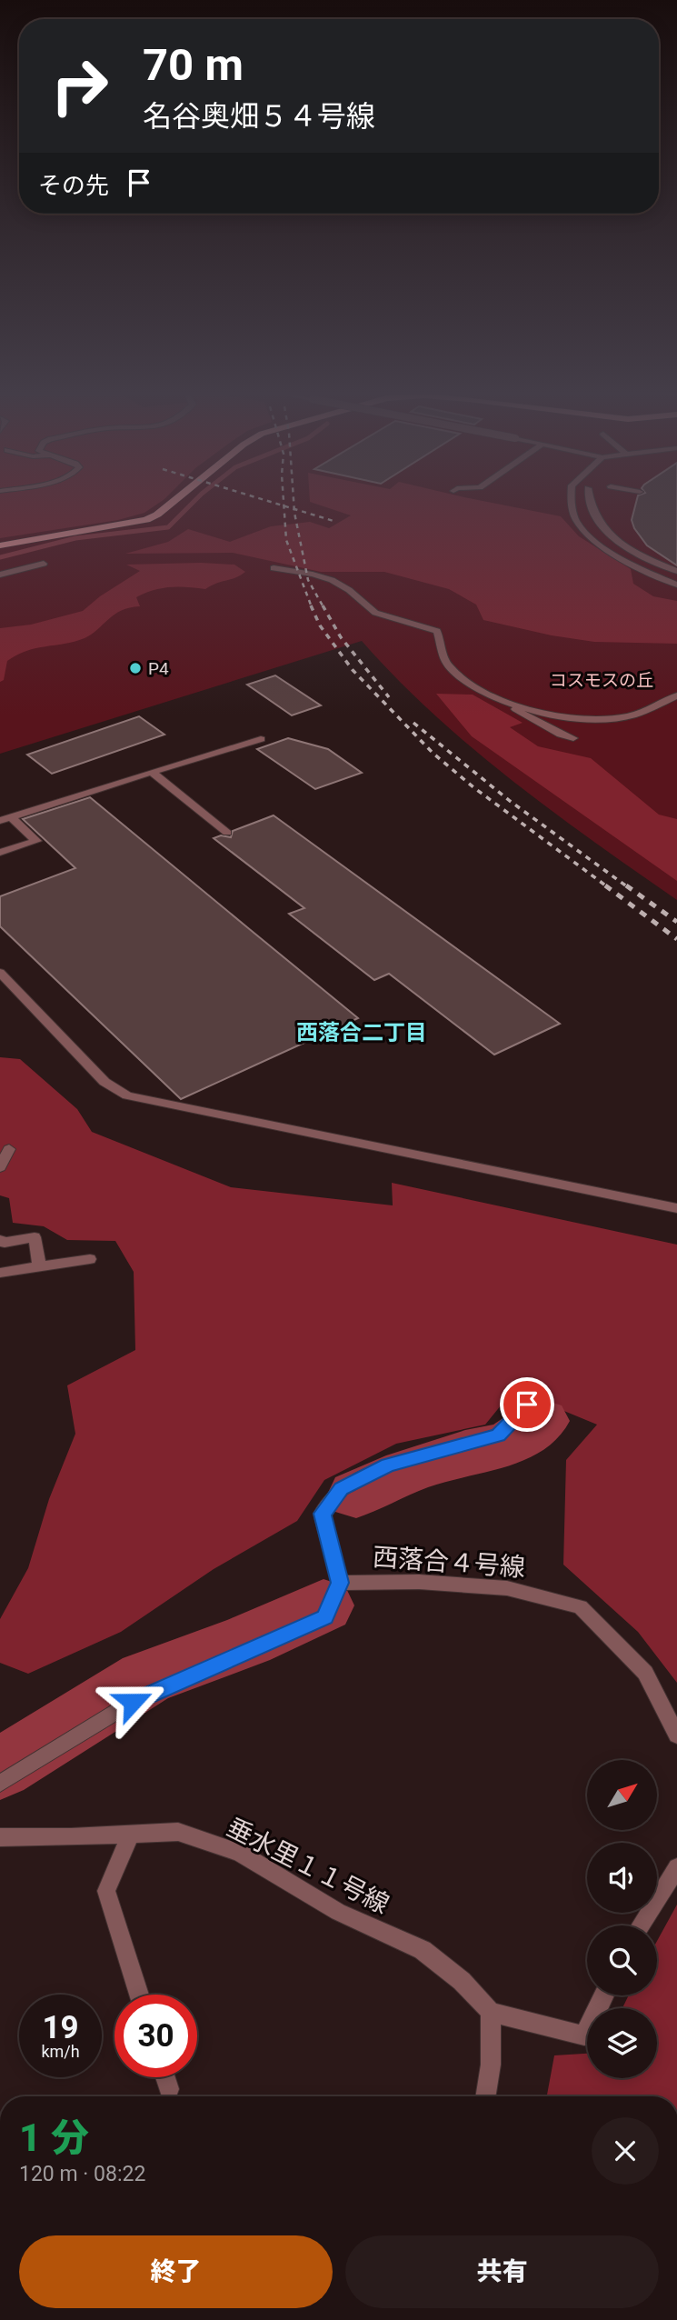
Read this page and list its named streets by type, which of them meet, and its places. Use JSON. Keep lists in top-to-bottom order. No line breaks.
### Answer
{"streets":{"street":["西落合４号線","垂水里１１号線"]},"districts":["西落合二丁目"],"parks":["コスモスの丘"],"places":["P4"],"north":"top right","page":{"turn":["70 m","名谷奥畑５４号線"],"then":"その先","speed":"19 km/h","limit":"30","heading":["1 分","120 m · 08:22"],"buttons":["終了","共有"]}}
